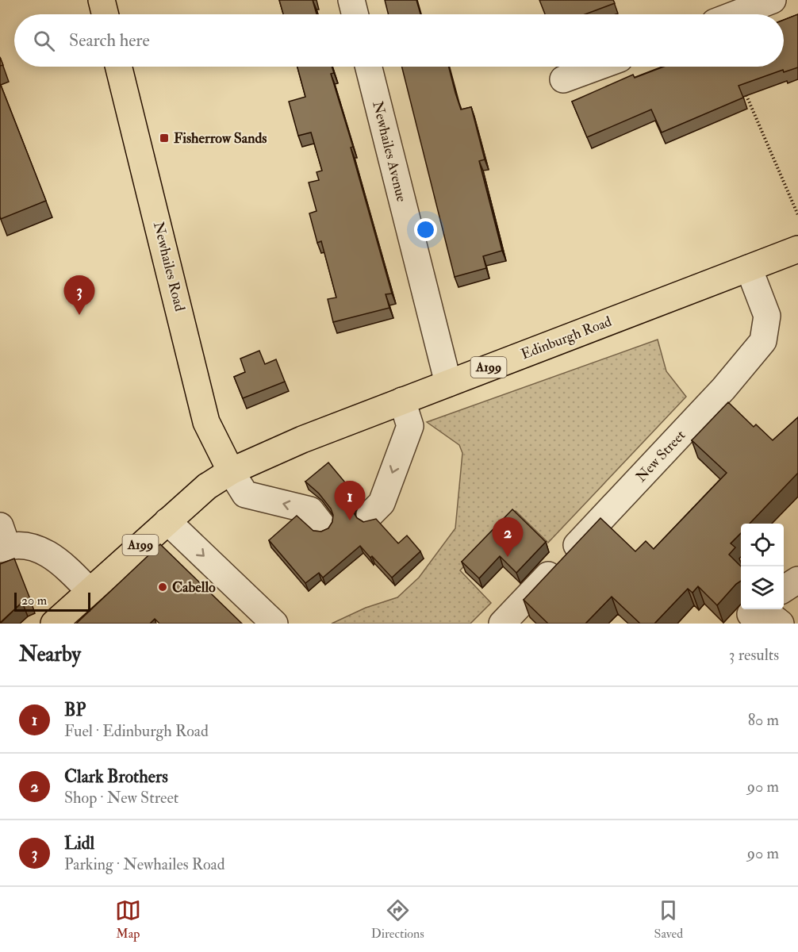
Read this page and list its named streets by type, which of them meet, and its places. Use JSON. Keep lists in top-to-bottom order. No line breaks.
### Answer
{"streets":{"main road":["Newhailes Road","Edinburgh Road","A199"],"street":["Newhailes Avenue","New Street"]},"crossings":[["Newhailes Avenue","Edinburgh Road"],["Newhailes Road","Edinburgh Road"],["Newhailes Road","A199"],["Edinburgh Road","A199"],["Edinburgh Road","New Street"]],"places":{"transit":["Fisherrow Sands"],"other":["Cabello"]},"scale_bar":"20 m","page":{"search":"Search here","pins":["3","1","2"],"scale":"20 m","heading":["Nearby","3 results"],"list":[{"mark":"1","name":"BP","note":"Fuel · Edinburgh Road","value":"80 m"},{"mark":"2","name":"Clark Brothers","note":"Shop · New Street","value":"90 m"},{"mark":"3","name":"Lidl","note":"Parking · Newhailes Road","value":"90 m"}],"nav":["Map","Directions","Saved"]}}
